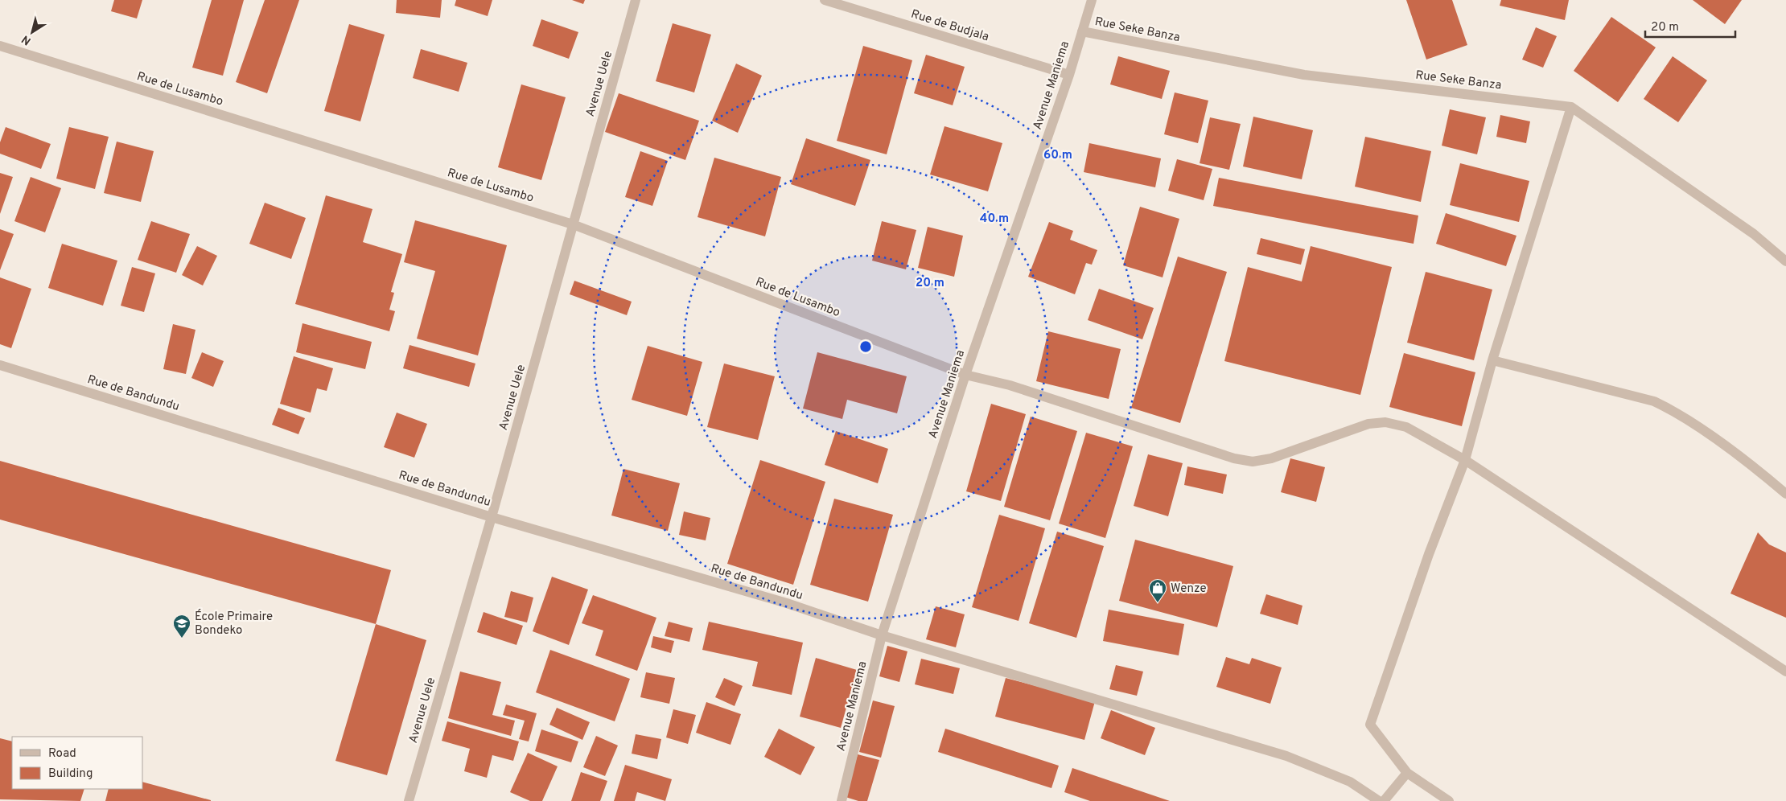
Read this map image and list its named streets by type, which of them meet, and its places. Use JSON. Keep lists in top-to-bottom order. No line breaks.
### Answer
{"streets":{"street":["Rue de Budjala","Rue Seke Banza","Avenue Uele","Avenue Maniema","Rue de Lusambo","Rue de Bandundu"]},"crossings":[["Rue de Budjala","Avenue Maniema"],["Rue Seke Banza","Avenue Maniema"],["Avenue Uele","Rue de Lusambo"],["Avenue Uele","Rue de Bandundu"],["Avenue Maniema","Rue de Lusambo"],["Avenue Maniema","Rue de Bandundu"]],"places":{"shop":["Wenze"],"school or university":["École Primaire Bondeko"]},"legend":["Road","Building"],"scale_bar":"20 m","north":"bottom left","rings":["60 m","40 m","20 m"]}
